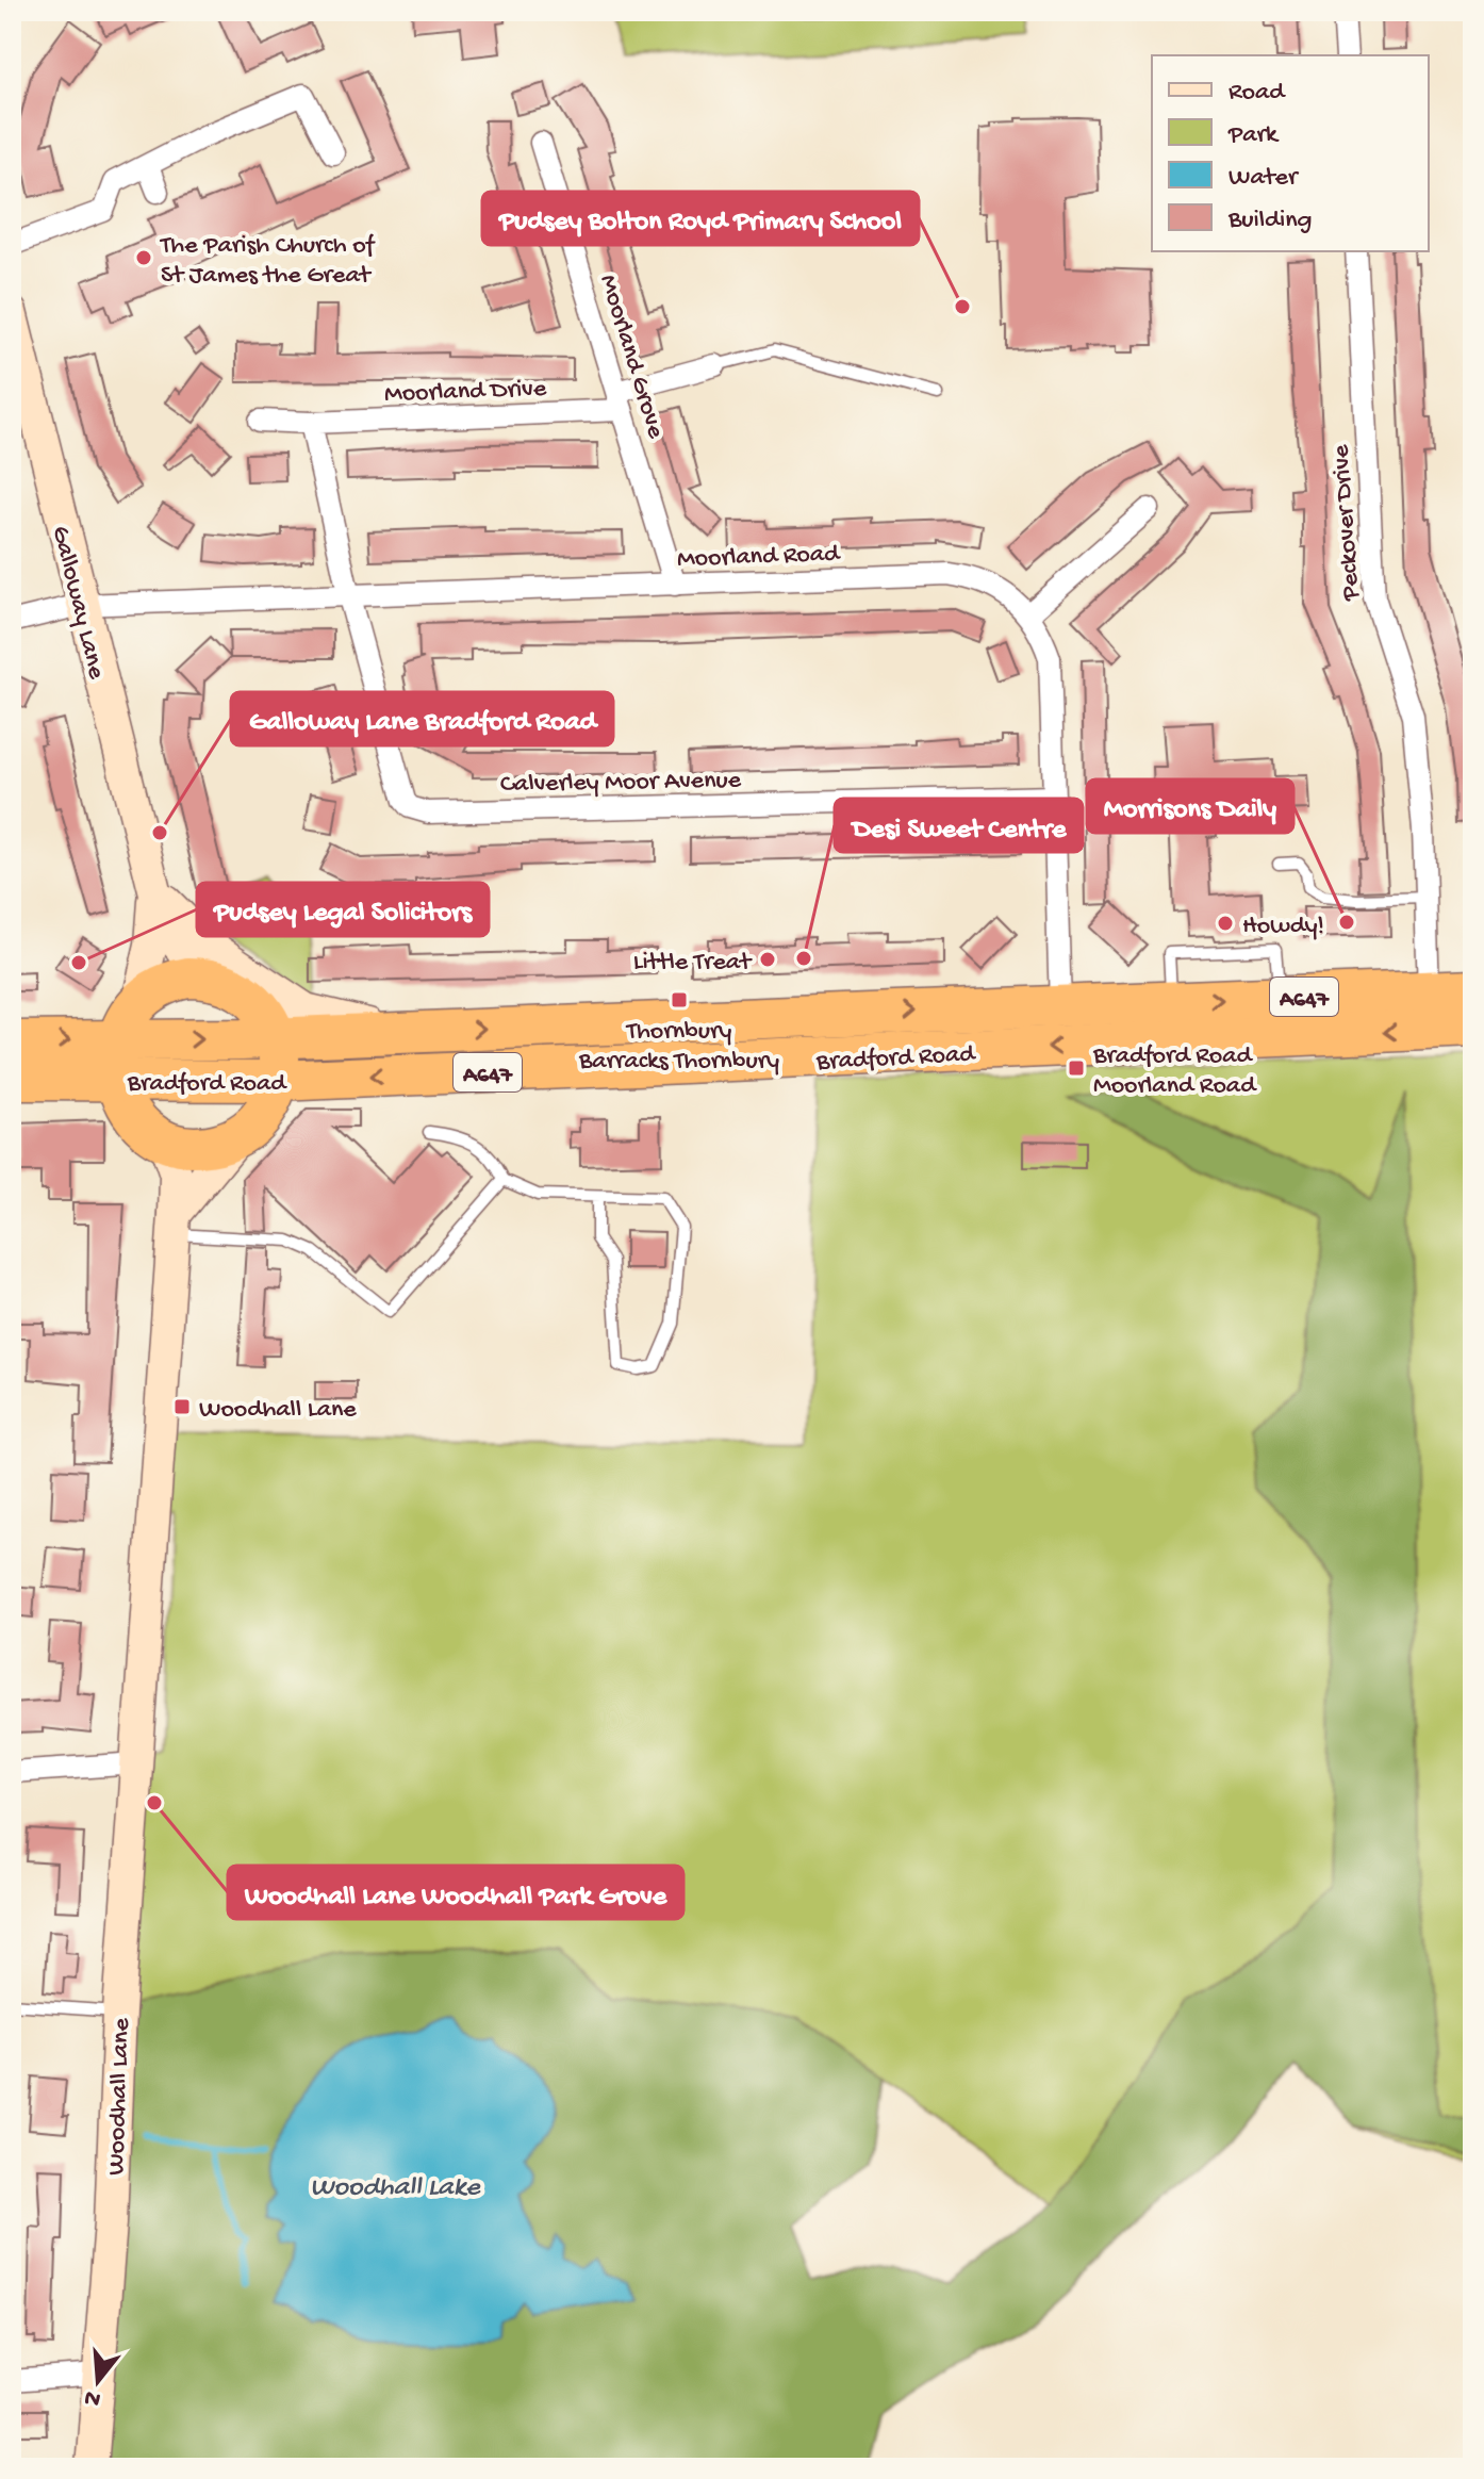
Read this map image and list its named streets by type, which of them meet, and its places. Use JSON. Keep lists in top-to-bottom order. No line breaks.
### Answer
{"streets":{"highway":["A647","Bradford Road"],"street":["Moorland Grove","Moorland Drive","Peckover Drive","Moorland Road","Galloway Lane","Calverley Moor Avenue","Woodhall Lane"]},"crossings":[["Moorland Grove","Moorland Drive"],["Moorland Grove","Moorland Road"],["Peckover Drive","Bradford Road"],["Moorland Road","Galloway Lane"],["Moorland Road","Calverley Moor Avenue"],["Moorland Road","Bradford Road"]],"water":["Woodhall Lake"],"places":{"other":["The Parish Church of St James the Great","Pudsey Bolton Royd Primary School","Galloway Lane Bradford Road","Morrisons Daily","Howdy!","Desi Sweet Centre","Little Treat","Pudsey Legal Solicitors","Woodhall Lane Woodhall Park Grove"],"transit":["Thornbury Barracks Thornbury","Bradford Road Moorland Road","Woodhall Lane"]},"legend":["Road","Park","Water","Building"],"north":"bottom"}
